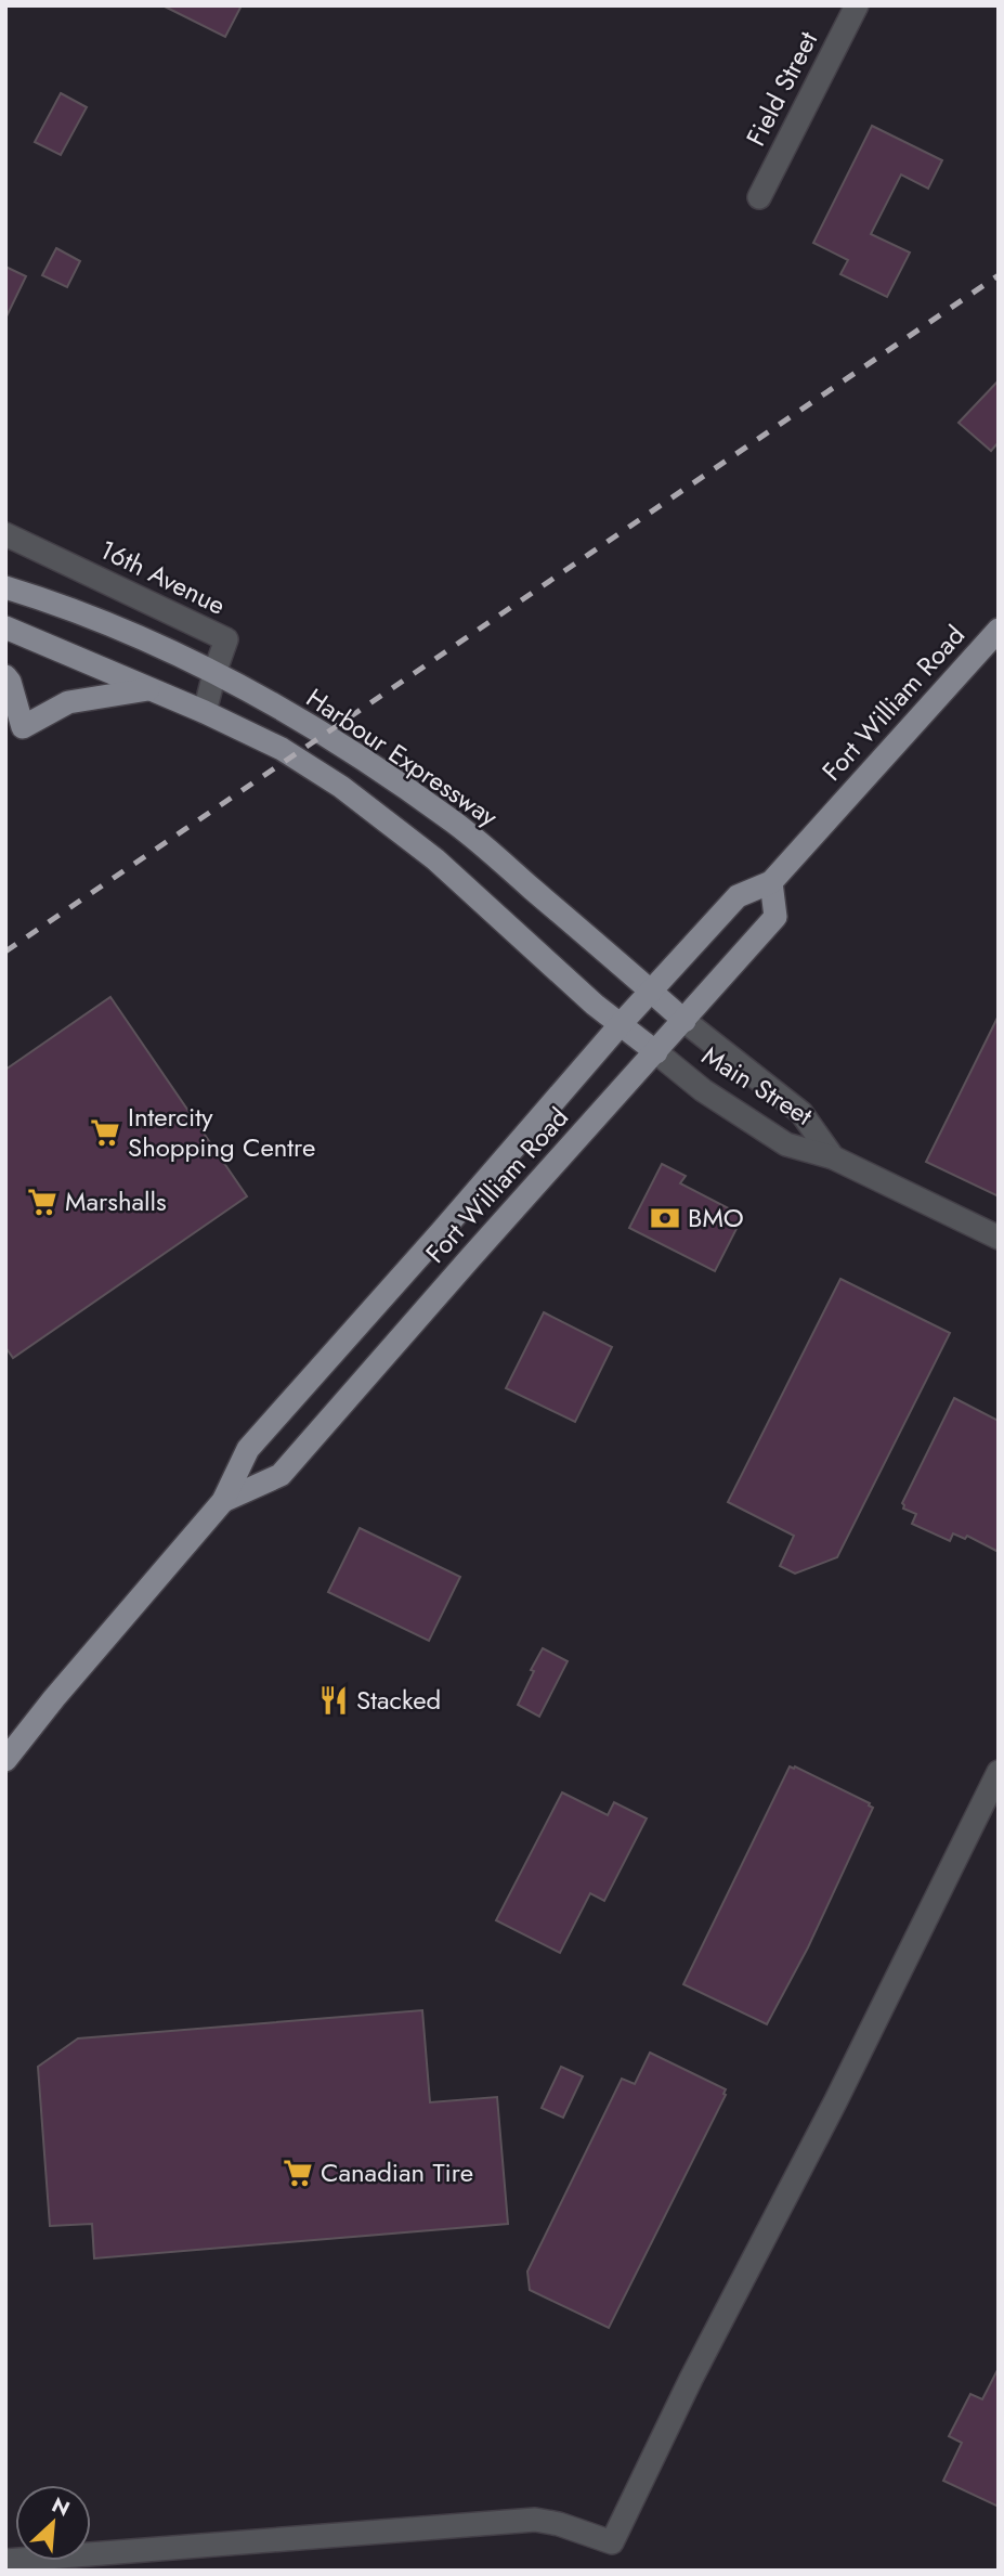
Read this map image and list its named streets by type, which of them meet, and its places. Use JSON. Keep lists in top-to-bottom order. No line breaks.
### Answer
{"streets":{"main road":["Fort William Road","Harbour Expressway"],"street":["Field Street","16th Avenue","Main Street"]},"crossings":[["16th Avenue","Harbour Expressway"],["Fort William Road","Harbour Expressway"],["Fort William Road","Main Street"],["Harbour Expressway","Main Street"]],"places":{"supermarket":["Intercity Shopping Centre","Marshalls","Canadian Tire"],"bank":["BMO"],"restaurant":["Stacked"]},"north":"top right"}
